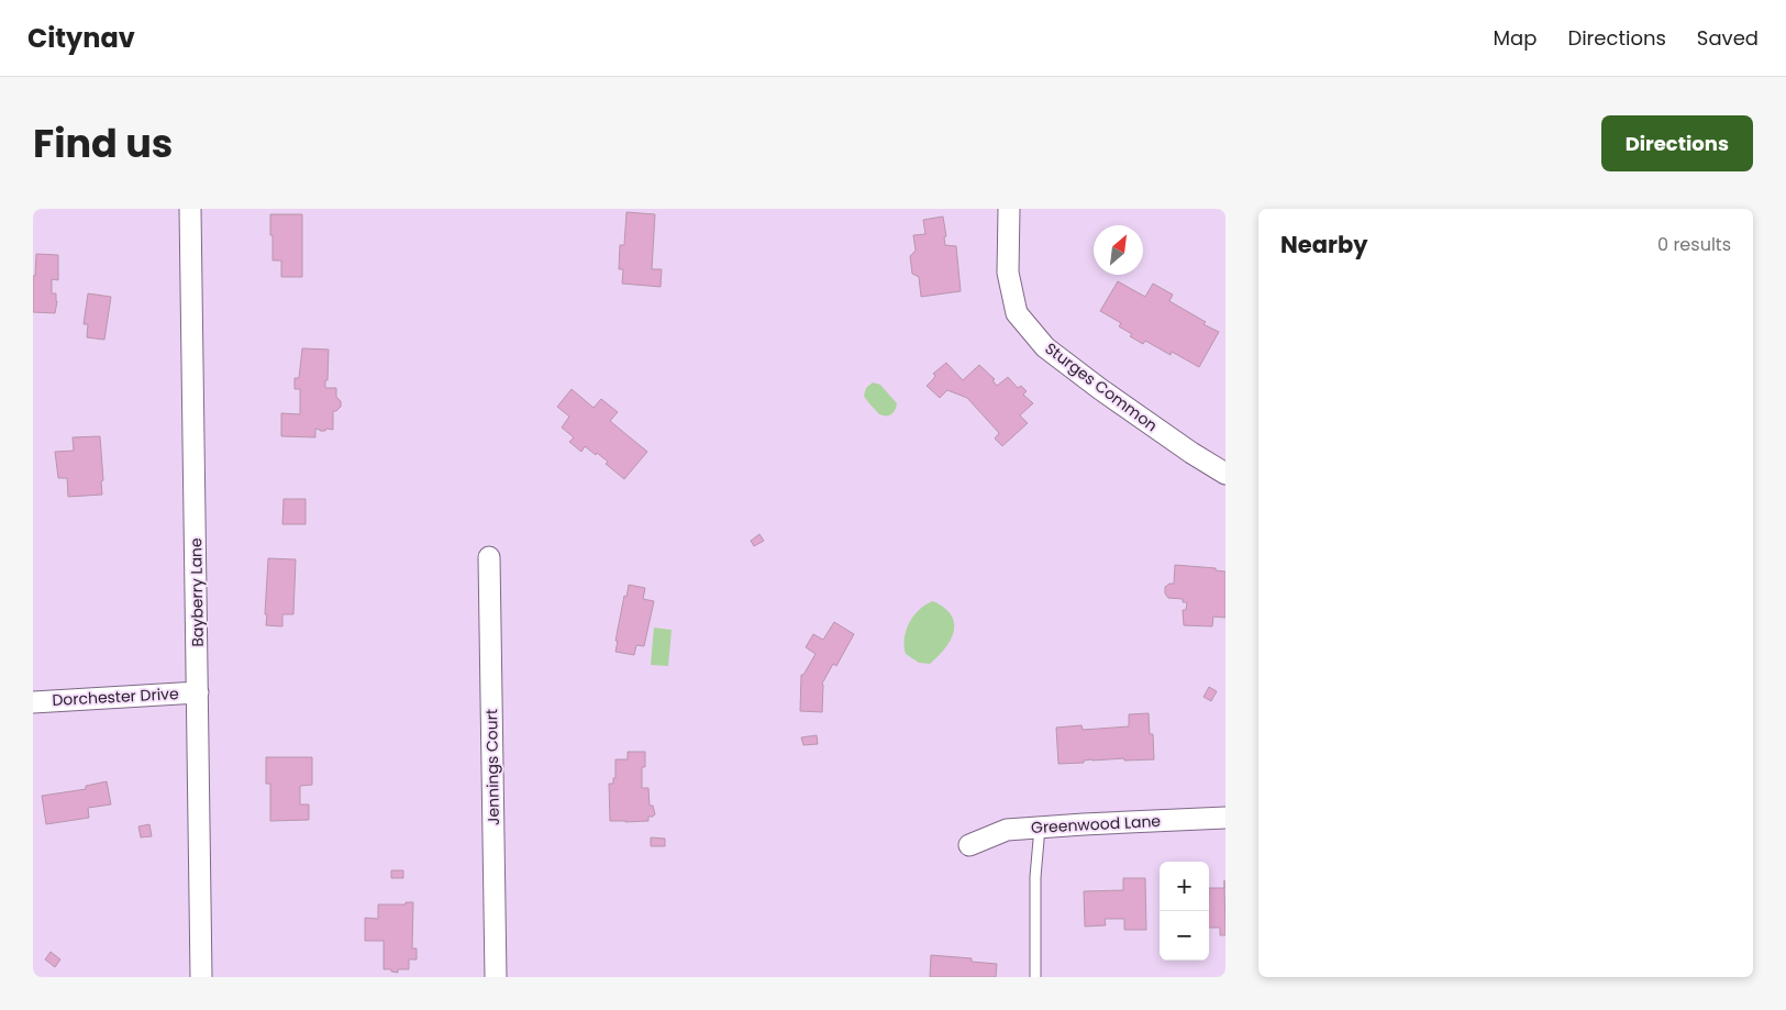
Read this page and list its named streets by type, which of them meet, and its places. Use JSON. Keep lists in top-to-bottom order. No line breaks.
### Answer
{"streets":{"street":["Sturges Common","Bayberry Lane","Dorchester Drive","Jennings Court","Greenwood Lane"]},"crossings":[["Bayberry Lane","Dorchester Drive"]],"north":"top right","page":{"header":"Citynav","nav":["Map","Directions","Saved"],"title":"Find us","buttons":"Directions","heading":["Nearby","0 results"],"map_buttons":["+","−"]}}
